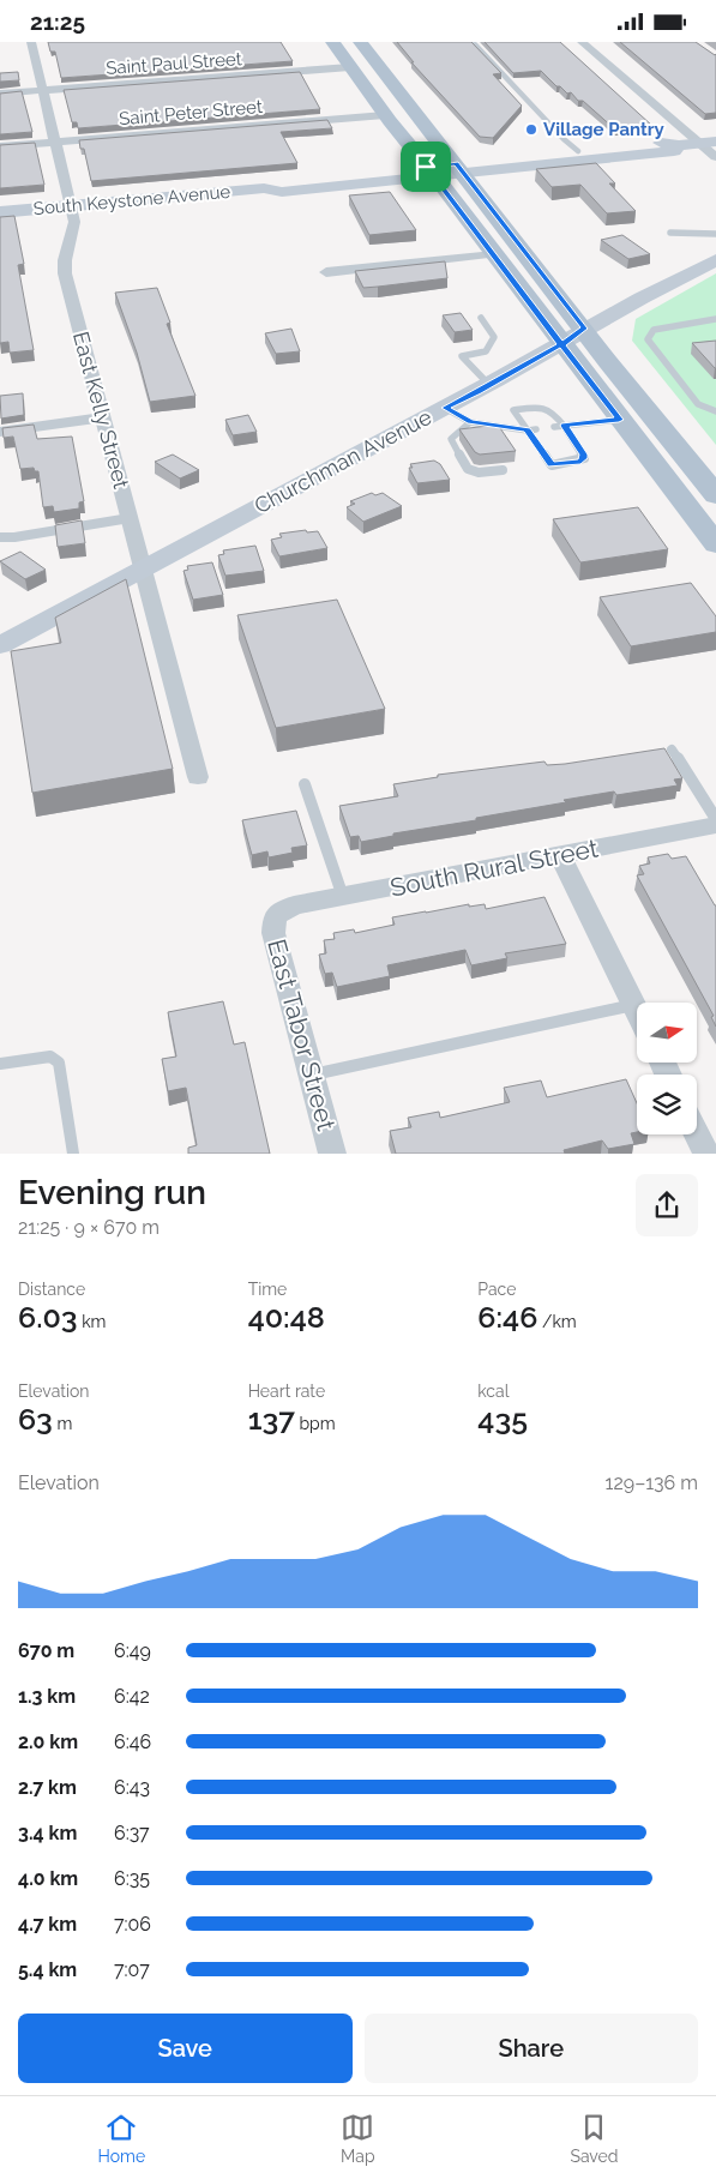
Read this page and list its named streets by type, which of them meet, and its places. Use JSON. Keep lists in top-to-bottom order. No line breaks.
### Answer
{"streets":{"main road":["South Keystone Avenue","Churchman Avenue"],"street":["Saint Paul Street","Saint Peter Street","East Kelly Street","South Rural Street","East Tabor Street"]},"crossings":[["Saint Paul Street","East Kelly Street"],["Saint Peter Street","East Kelly Street"],["South Keystone Avenue","East Kelly Street"],["East Kelly Street","Churchman Avenue"],["South Rural Street","East Tabor Street"]],"places":["Village Pantry"],"north":"right","page":{"status":"21:25","heading":["Evening run","21:25 · 9 × 670 m"],"stats":[["Distance","6.03 km"],["Time","40:48"],["Pace","6:46 /km"],["Elevation","63 m"],["Heart rate","137 bpm"],["kcal","435"]],"chart":["Elevation","129–136 m"],"list":[{"name":"670 m","note":"6:49"},{"name":"1.3 km","note":"6:42"},{"name":"2.0 km","note":"6:46"},{"name":"2.7 km","note":"6:43"},{"name":"3.4 km","note":"6:37"},{"name":"4.0 km","note":"6:35"},{"name":"4.7 km","note":"7:06"},{"name":"5.4 km","note":"7:07"}],"buttons":["Save","Share"],"tabs":["Home","Map","Saved"]}}
